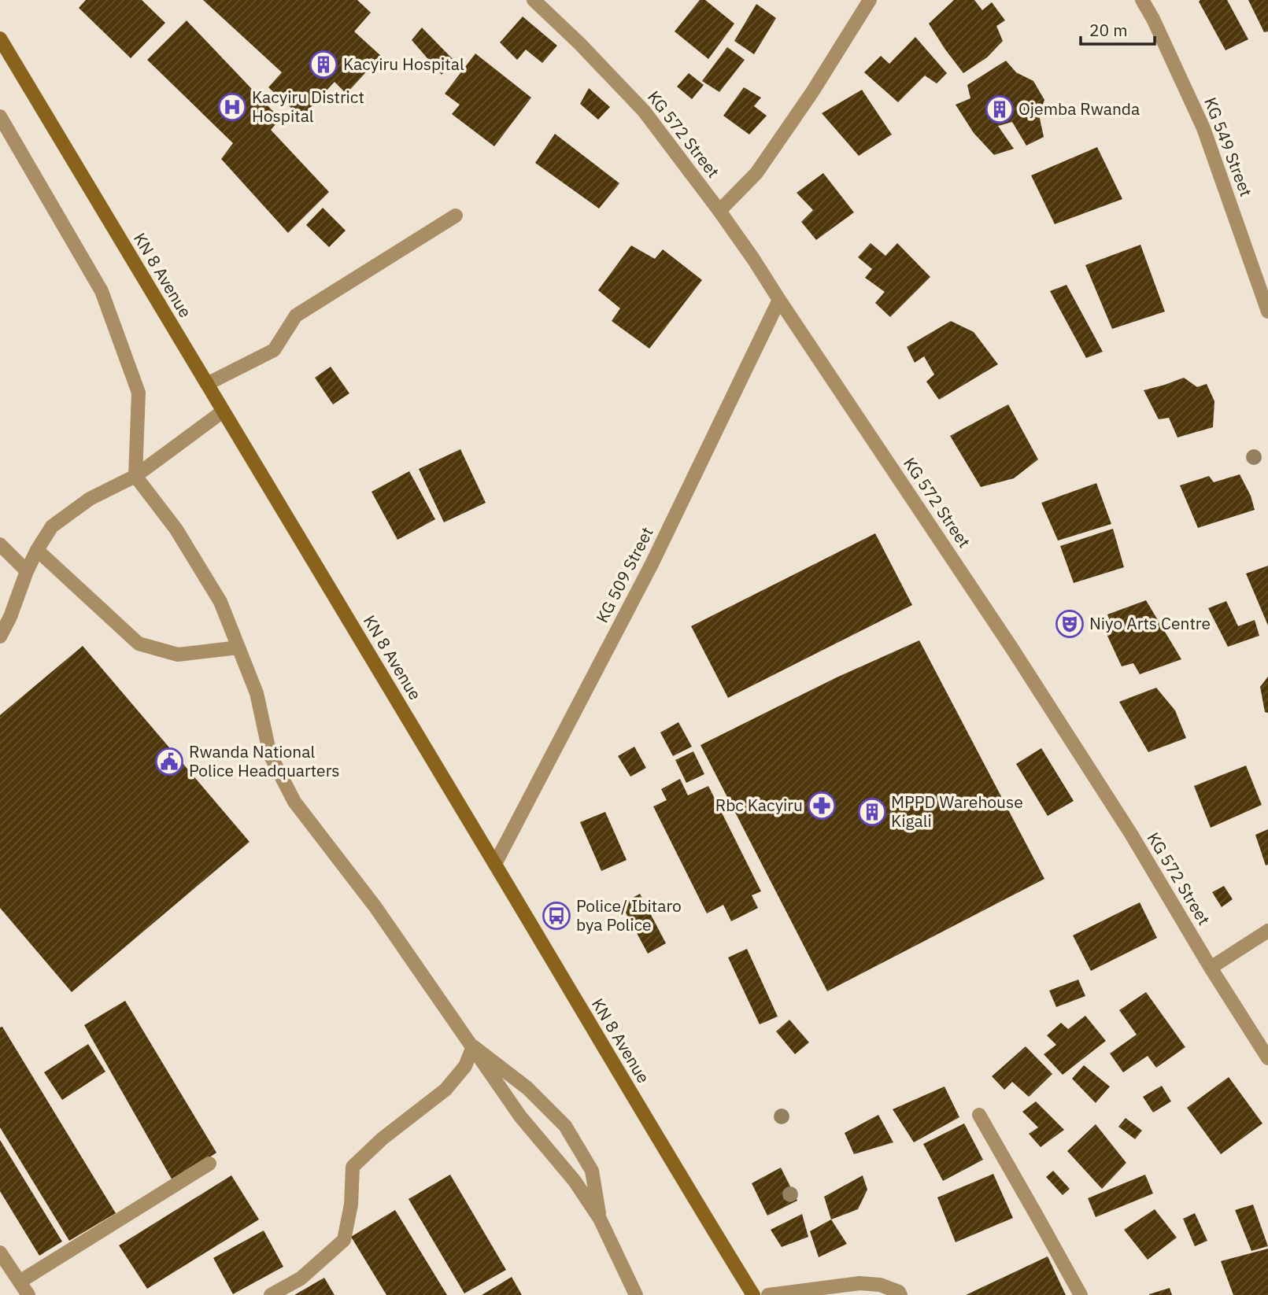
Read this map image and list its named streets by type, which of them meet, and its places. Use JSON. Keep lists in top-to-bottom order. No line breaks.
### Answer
{"streets":{"main road":["KN 8 Avenue"],"street":["KG 572 Street","KG 549 Street","KG 509 Street"]},"crossings":[["KG 572 Street","KG 509 Street"],["KN 8 Avenue","KG 509 Street"]],"places":{"building":["Kacyiru Hospital","Ojemba Rwanda","MPPD Warehouse Kigali"],"hospital":["Kacyiru District Hospital"],"theatre":["Niyo Arts Centre"],"public building":["Rwanda National Police Headquarters"],"pharmacy":["Rbc Kacyiru"],"bus stop":["Police/ Ibitaro bya Police"]},"scale_bar":"20 m"}
